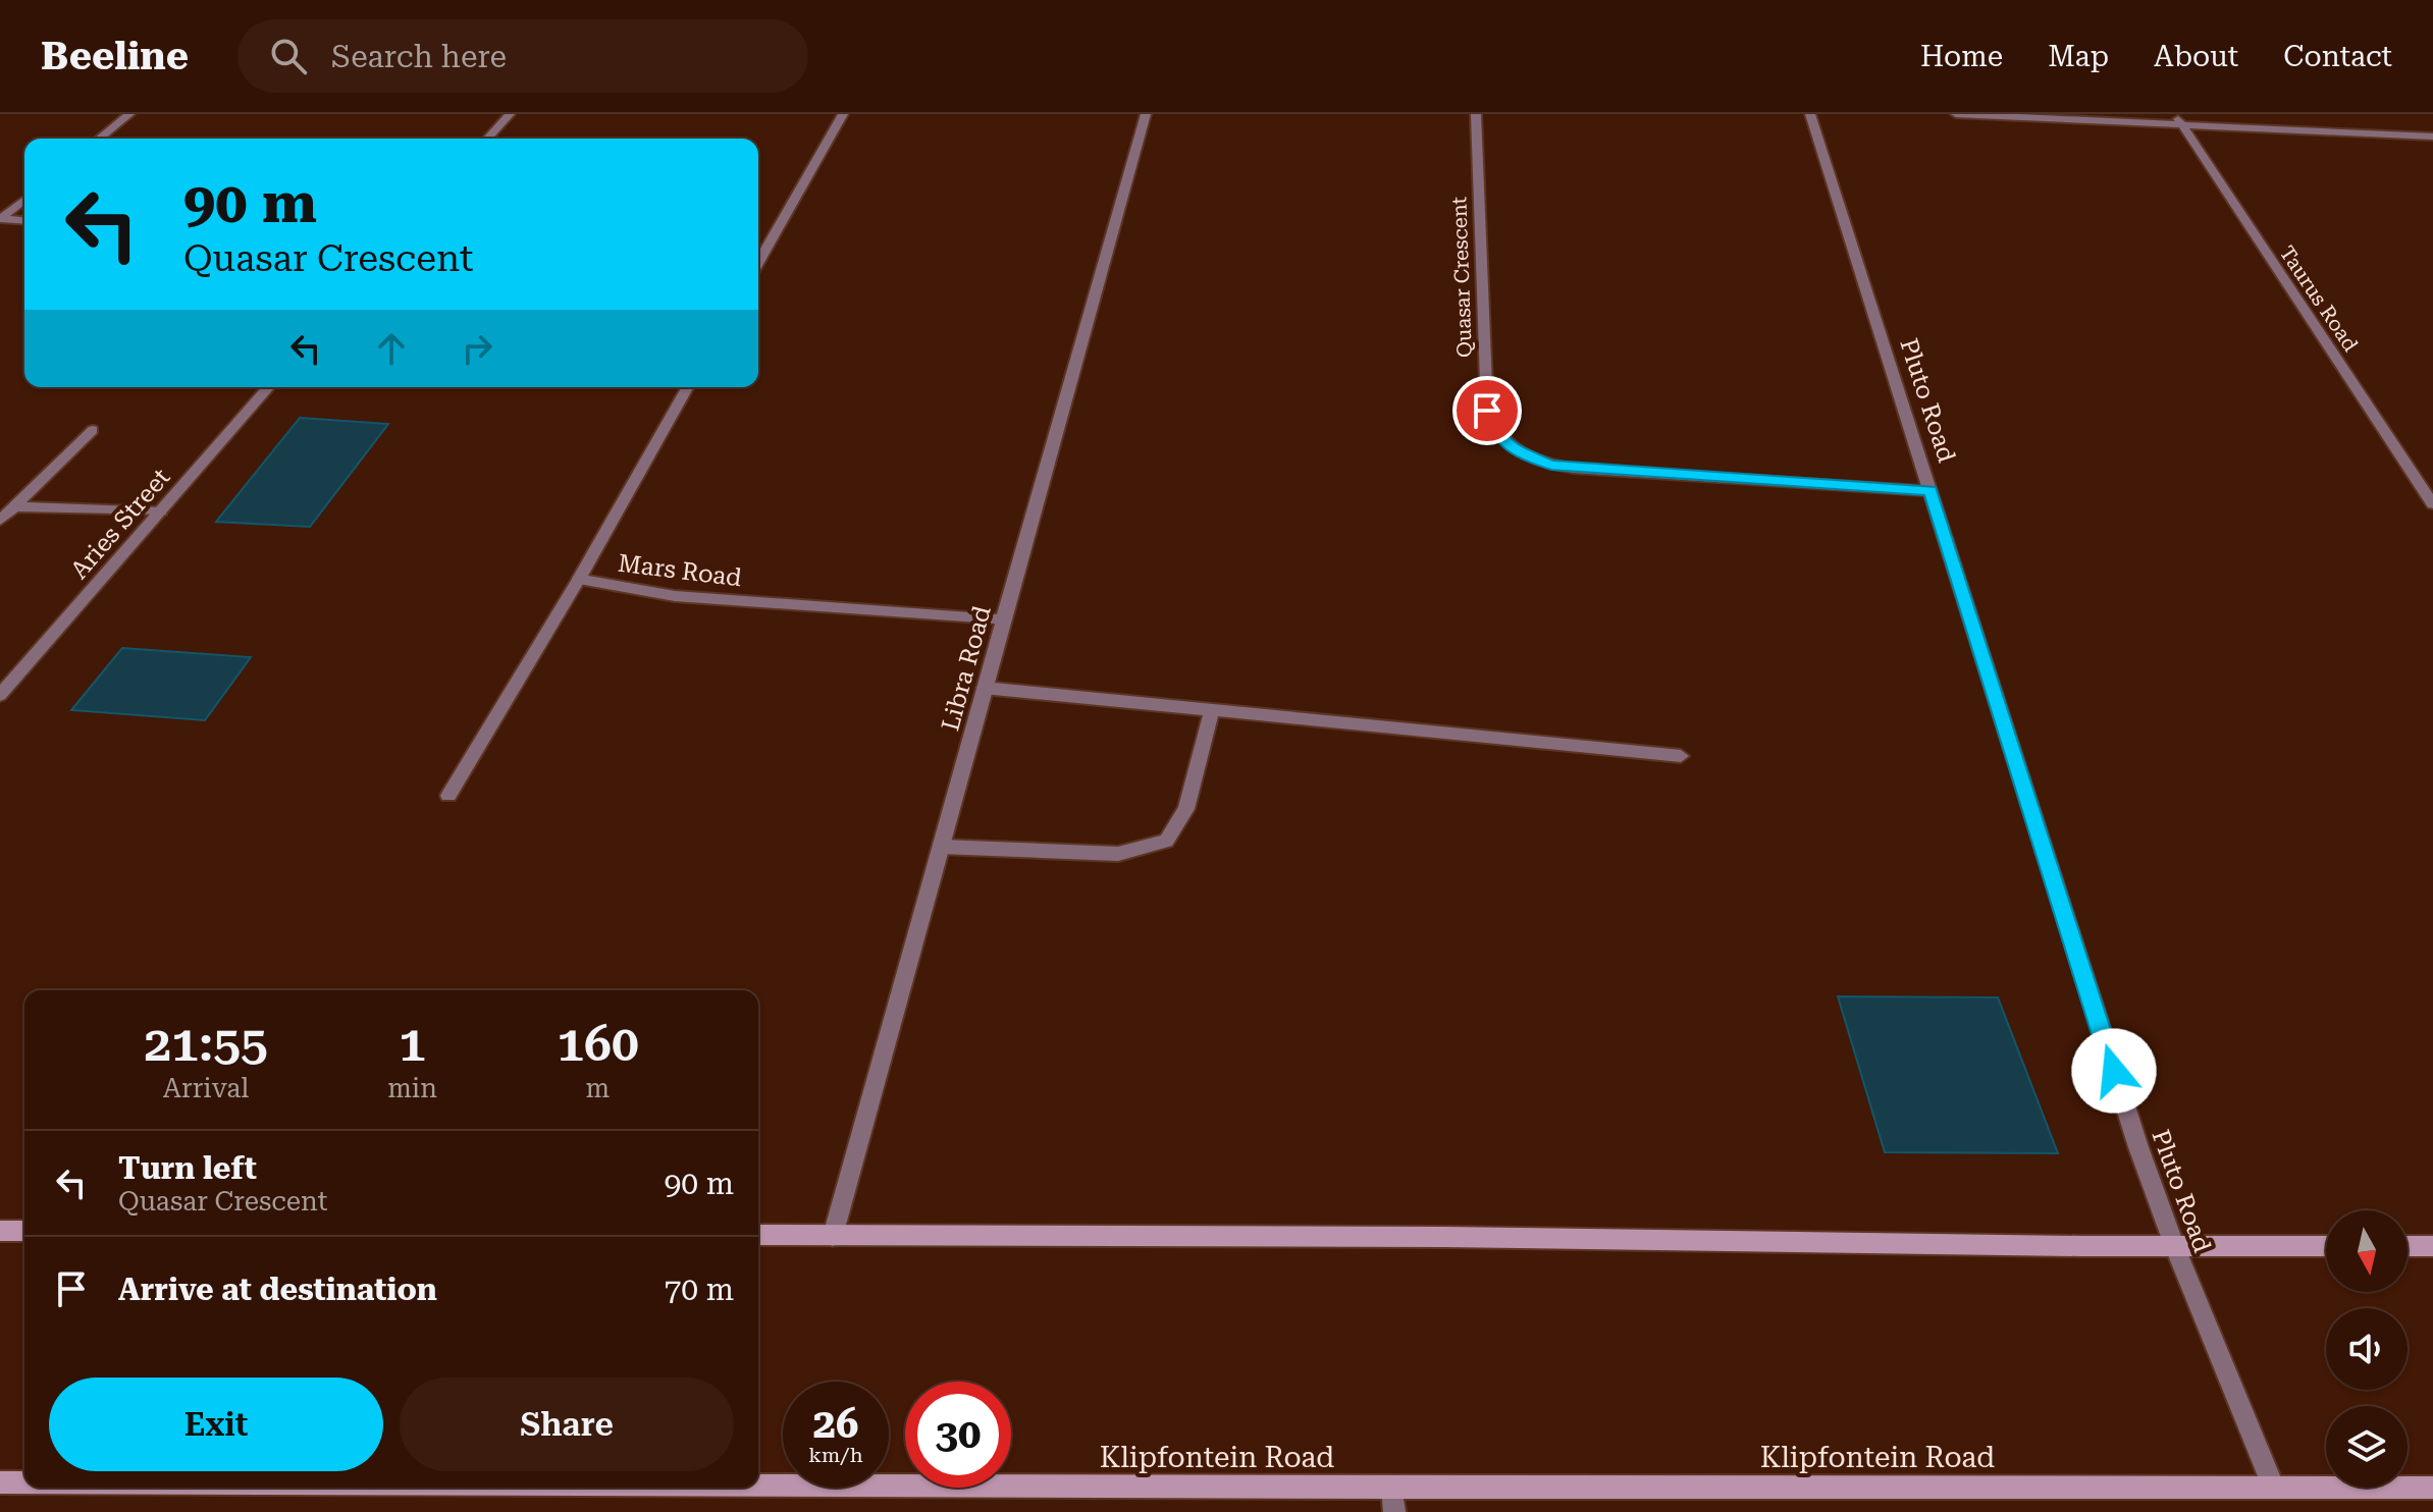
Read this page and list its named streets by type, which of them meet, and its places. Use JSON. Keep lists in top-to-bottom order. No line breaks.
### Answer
{"streets":{"main road":["Klipfontein Road"],"street":["Quasar Crescent","Taurus Road","Pluto Road","Aries Street","Mars Road","Libra Road"]},"crossings":[["Quasar Crescent","Pluto Road"],["Pluto Road","Klipfontein Road"],["Mars Road","Libra Road"]],"north":"bottom","page":{"header":"Beeline","search":"Search here","nav":["Home","Map","About","Contact"],"turn":["90 m","Quasar Crescent"],"eta":["21:55","Arrival","1","min","160","m"],"list":[{"name":"Turn left","note":"Quasar Crescent","value":"90 m"},{"name":"Arrive at destination","value":"70 m"}],"buttons":["Exit","Share"],"speed":"26 km/h","limit":"30"}}
